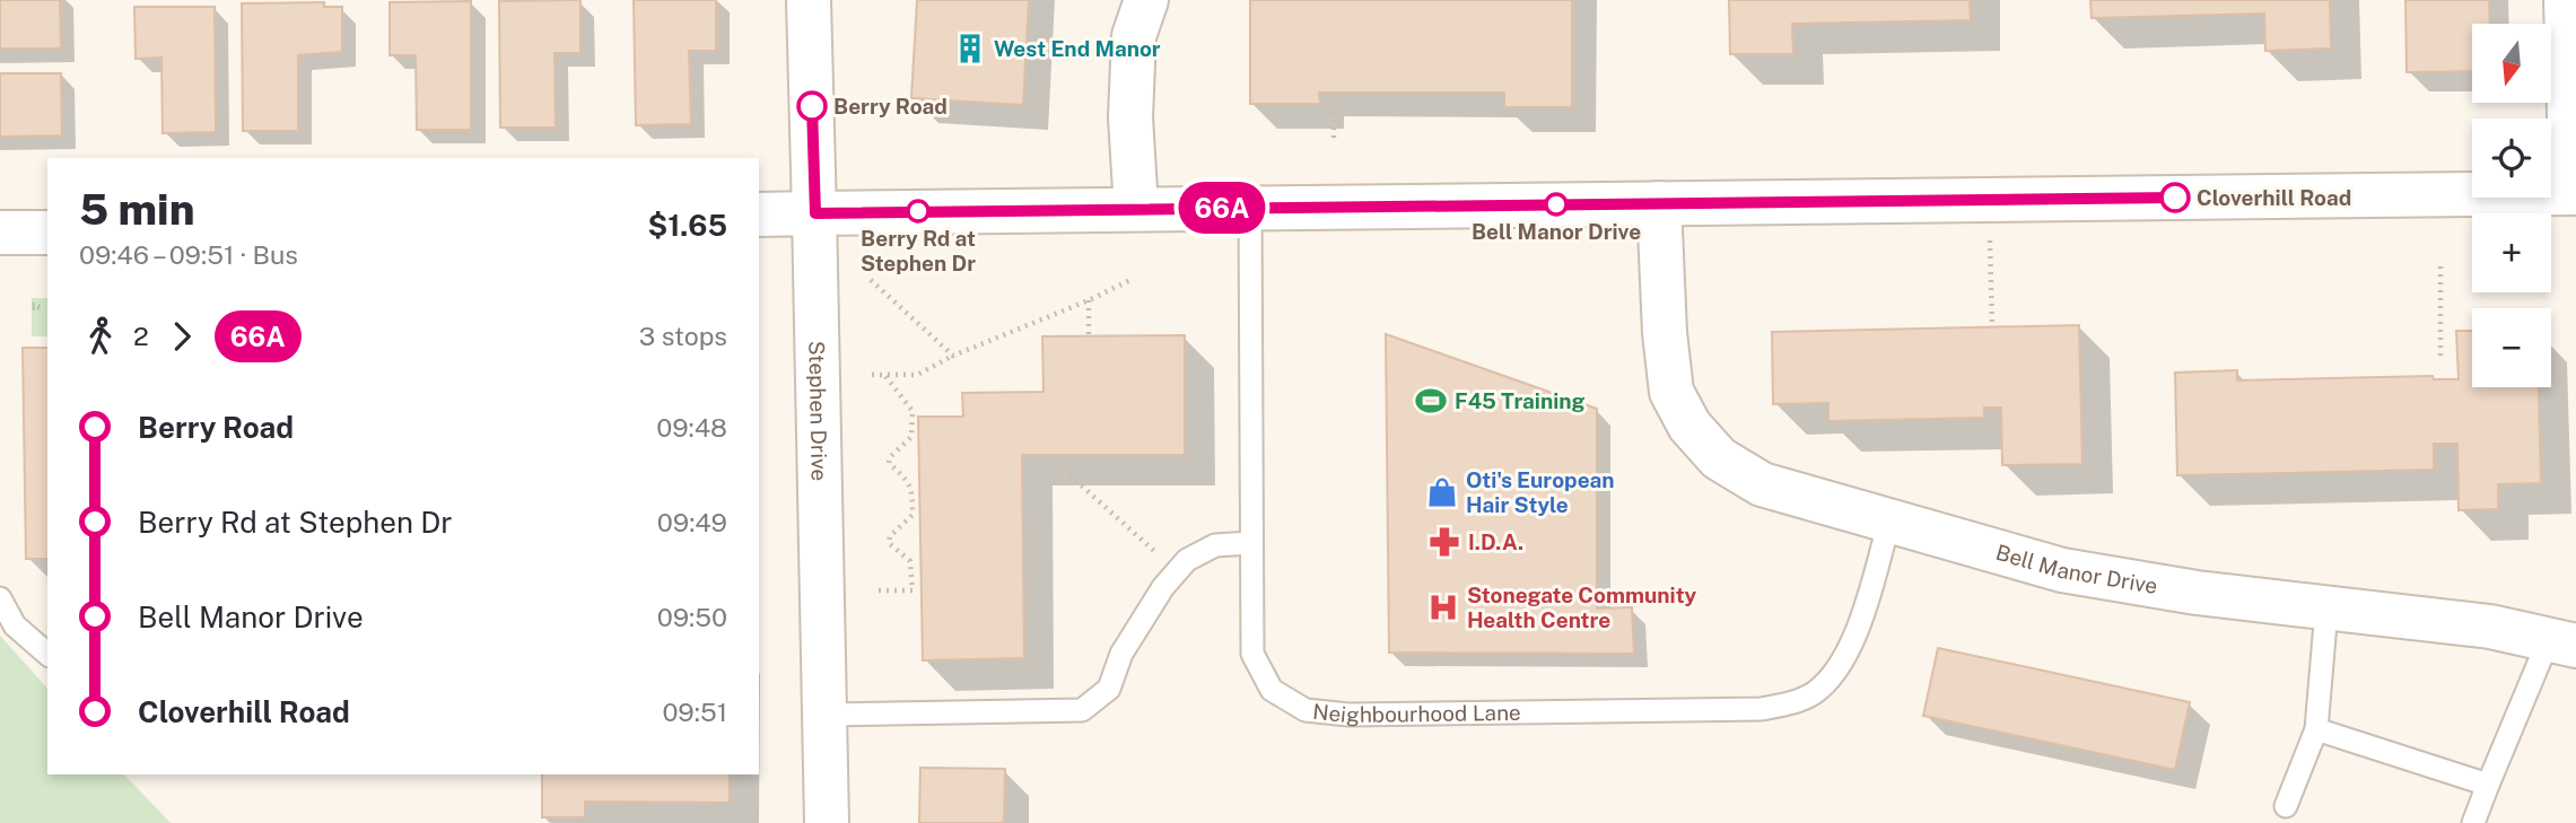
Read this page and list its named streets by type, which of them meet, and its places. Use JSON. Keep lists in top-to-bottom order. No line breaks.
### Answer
{"streets":{"street":["Stephen Drive","Bell Manor Drive"],"lane":["Neighbourhood Lane"]},"crossings":[["Bell Manor Drive","Neighbourhood Lane"]],"places":{"building":["West End Manor"],"other":["Berry Road","Cloverhill Road","Bell Manor Drive","Berry Rd at Stephen Dr"],"sports":["F45 Training"],"shop":["Oti's European Hair Style"],"pharmacy":["I.D.A."],"hospital":["Stonegate Community Health Centre"]},"lines":["bus line 66A"],"north":"bottom","page":{"on_map":"66A","map_buttons":["+","−"],"heading":["5 min","09:46 – 09:51 · Bus","$1.65"],"legs":["2","66A","3 stops"],"list":[{"name":"Berry Road","value":"09:48"},{"name":"Berry Rd at Stephen Dr","value":"09:49"},{"name":"Bell Manor Drive","value":"09:50"},{"name":"Cloverhill Road","value":"09:51"}]}}
